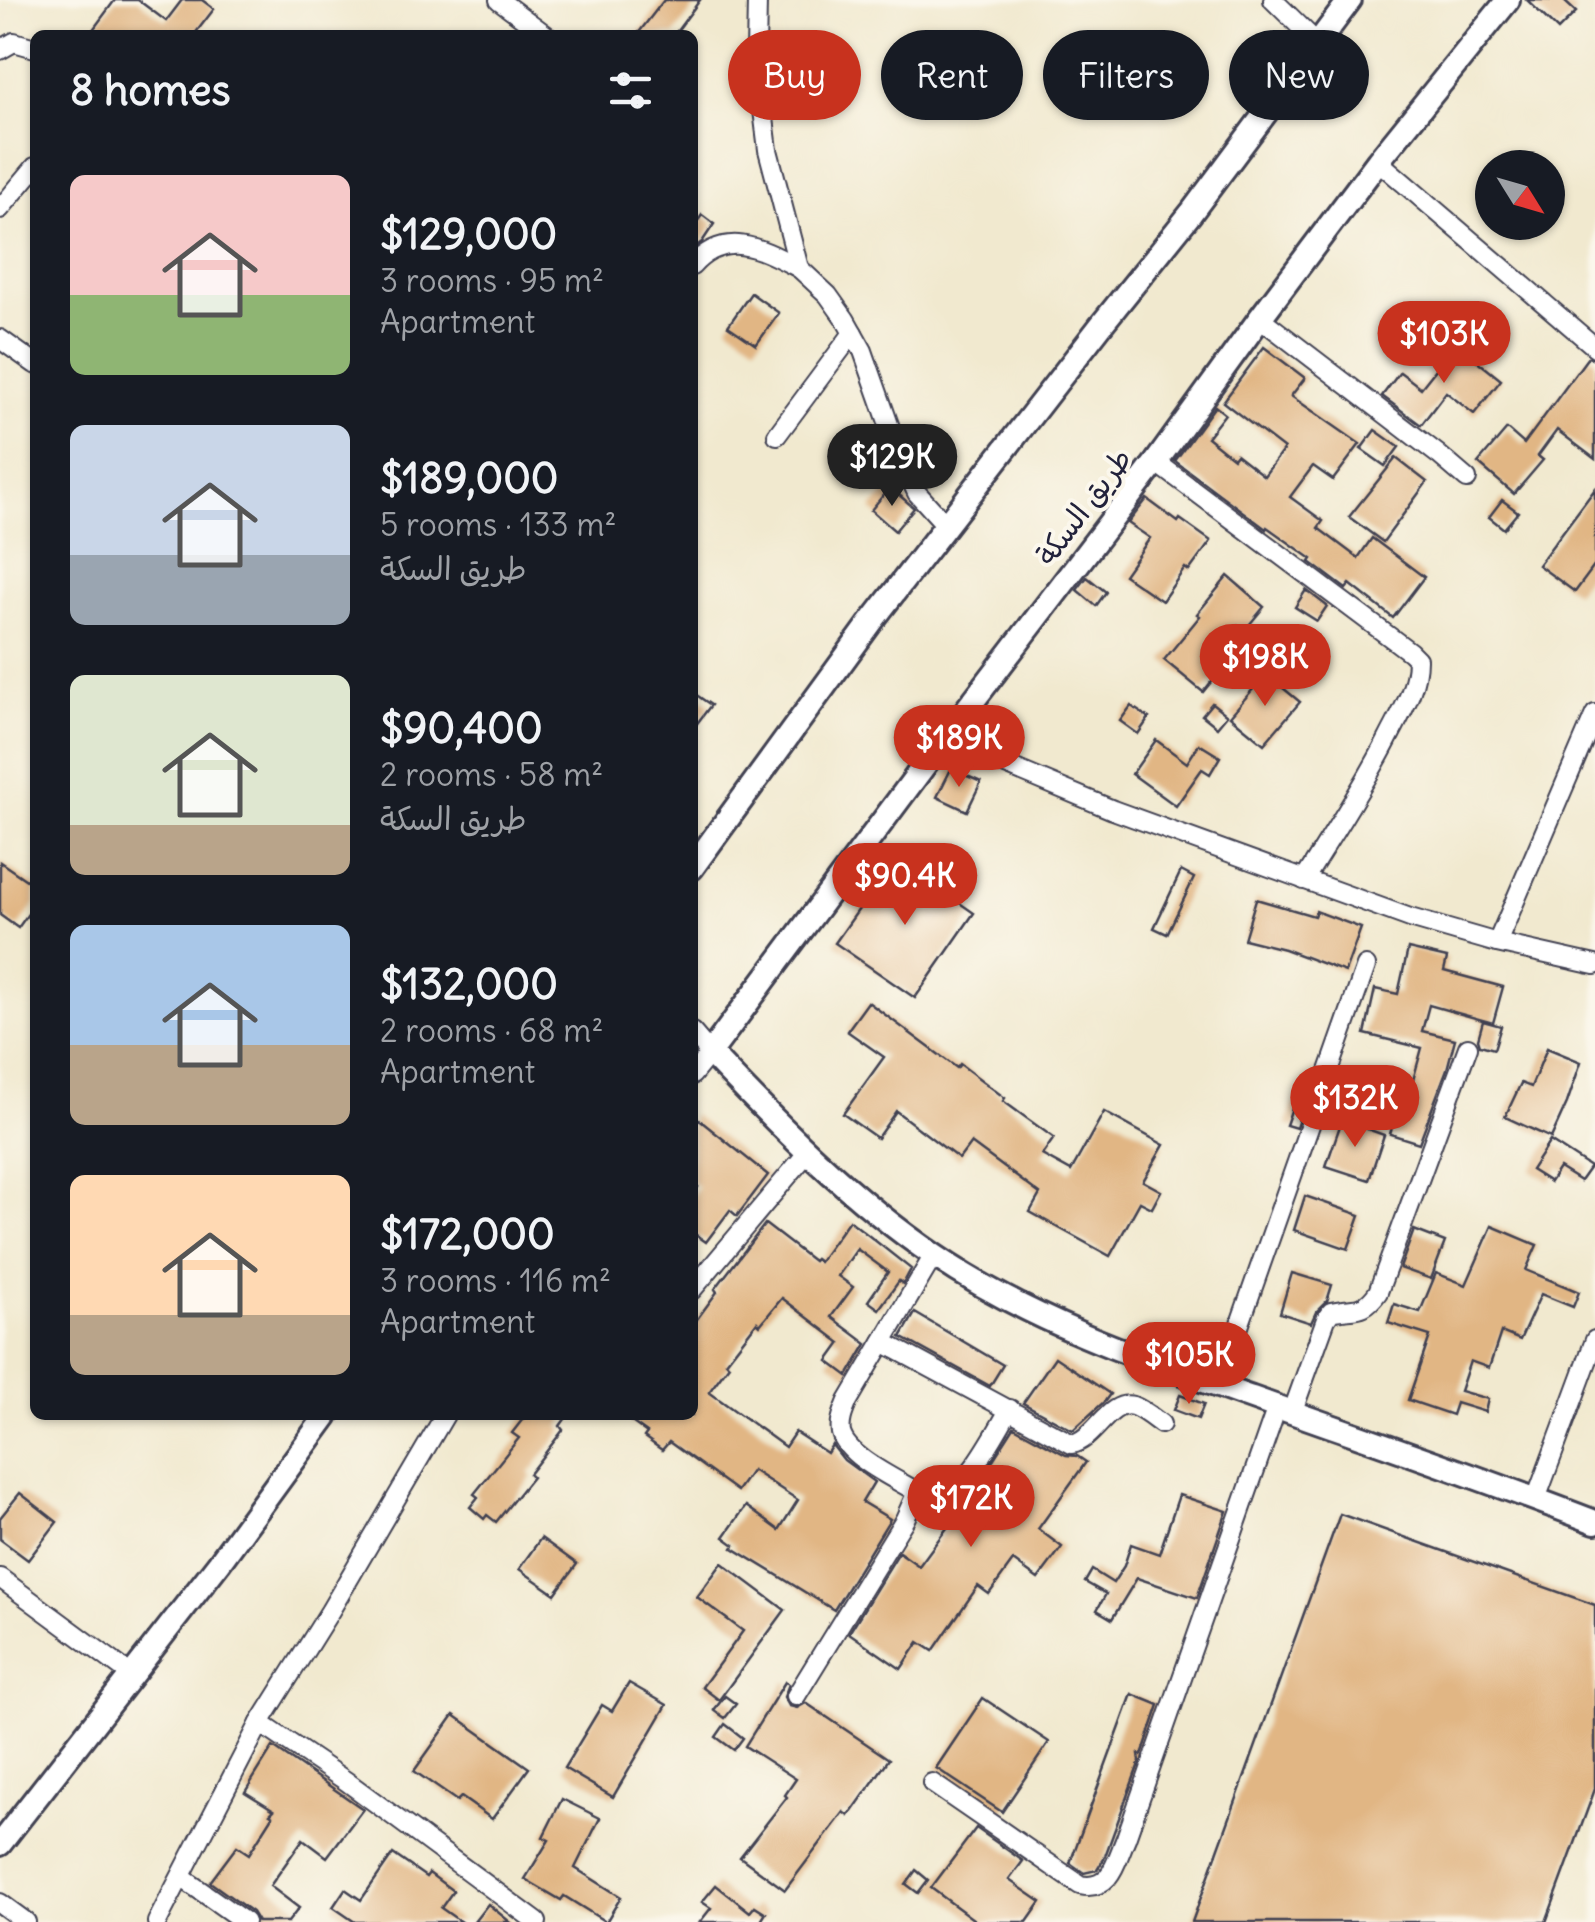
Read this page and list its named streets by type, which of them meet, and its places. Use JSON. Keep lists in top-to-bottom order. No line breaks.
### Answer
{"streets":{"main road":["طريق السكة"]},"north":"bottom right","page":{"chip":["Buy","Rent","Filters","New"],"heading":"8 homes","list":[{"name":"$129,000","note":"3 rooms · 95 m² · Apartment"},{"name":"$189,000","note":"5 rooms · 133 m² · طريق السكة"},{"name":"$90,400","note":"2 rooms · 58 m² · طريق السكة"},{"name":"$132,000","note":"2 rooms · 68 m² · Apartment"},{"name":"$172,000","note":"3 rooms · 116 m² · Apartment"}],"price":["$103K","$129K","$198K","$189K","$90.4K","$132K","$105K","$172K"]}}
